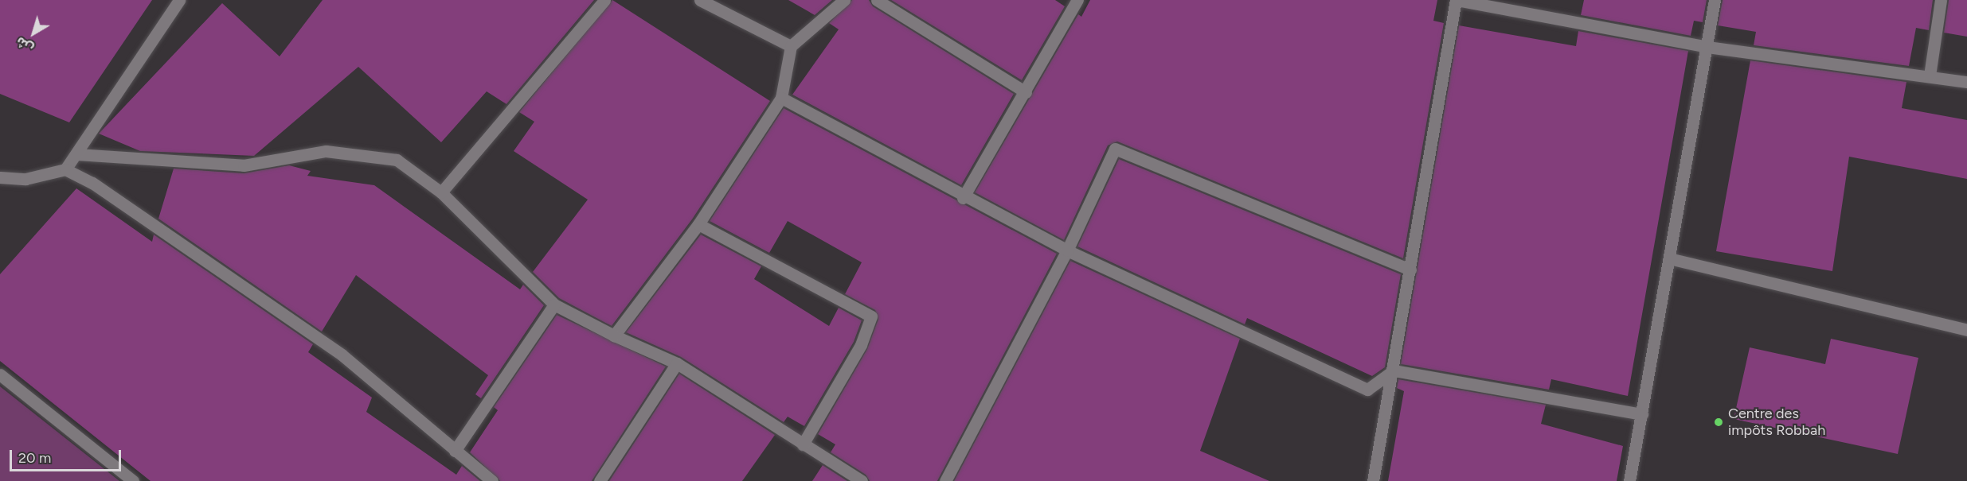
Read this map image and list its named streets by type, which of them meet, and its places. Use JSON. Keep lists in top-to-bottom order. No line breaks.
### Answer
{"places":["Centre des impôts Robbah"],"scale_bar":"20 m","north":"bottom left"}
